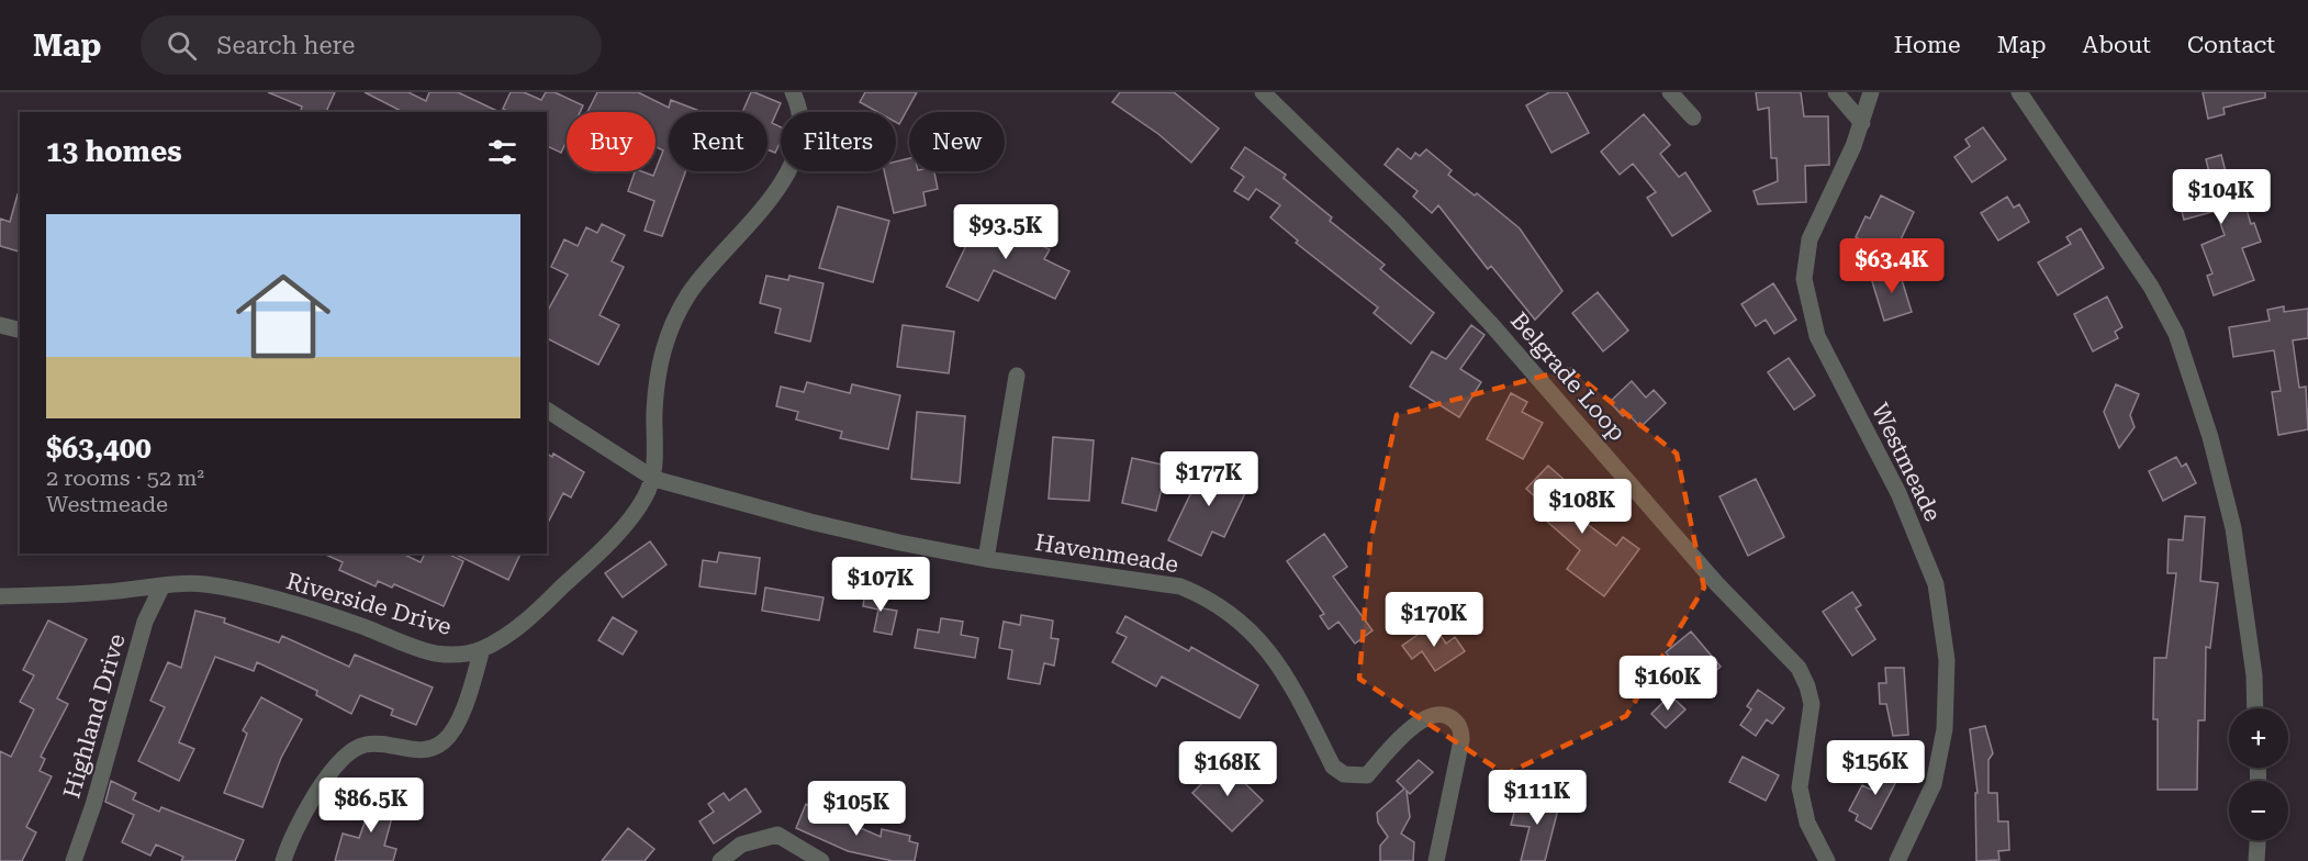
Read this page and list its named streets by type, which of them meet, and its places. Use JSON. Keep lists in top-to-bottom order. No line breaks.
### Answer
{"streets":{"street":["Belgrade Loop","Westmeade","Havenmeade","Riverside Drive","Highland Drive"]},"crossings":[["Havenmeade","Riverside Drive"],["Riverside Drive","Highland Drive"]],"page":{"header":"Map","search":"Search here","nav":["Home","Map","About","Contact"],"chip":["Buy","Rent","Filters","New"],"heading":"13 homes","price":["$104K","$93.5K","$63.4K","$177K","$108K","$107K","$170K","$160K","$156K","$168K","$111K","$86.5K","$105K"],"list":[{"name":"$63,400","note":"2 rooms · 52 m² · Westmeade"}],"map_buttons":["+","−"]}}
